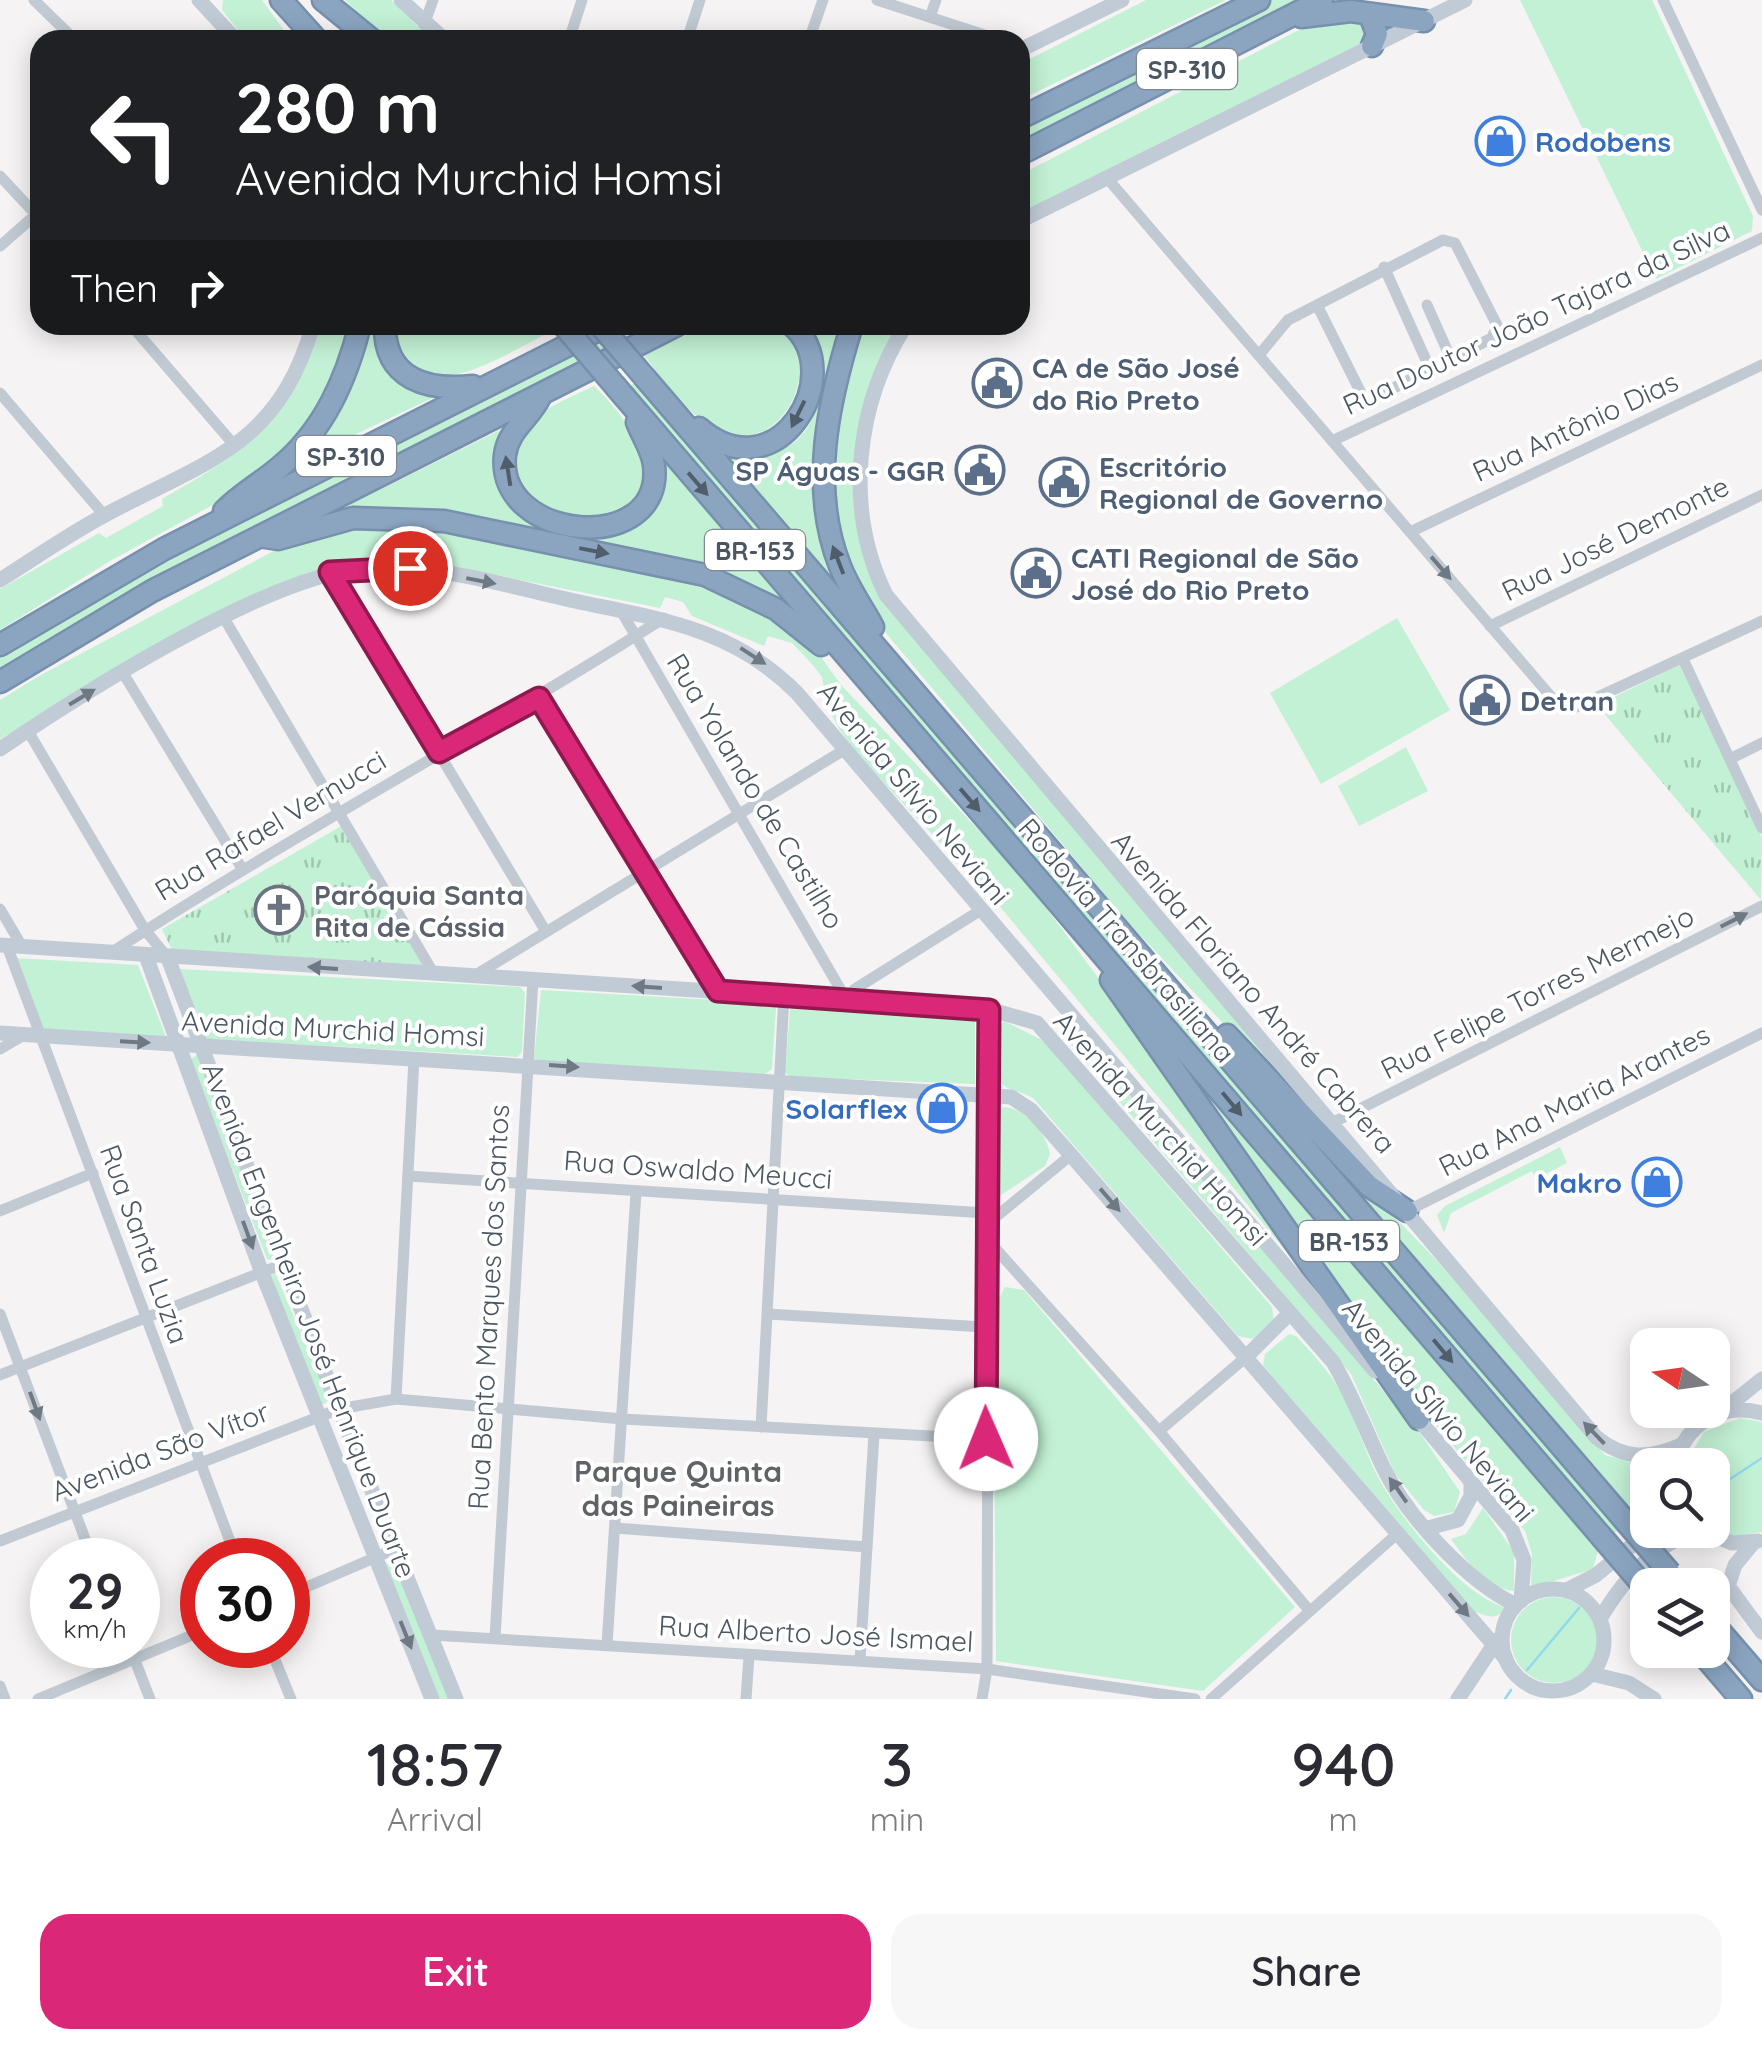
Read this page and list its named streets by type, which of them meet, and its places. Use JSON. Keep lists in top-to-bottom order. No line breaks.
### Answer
{"streets":{"highway":["SP-310","BR-153","Rodovia Transbrasiliana"],"main road":["Avenida Sílvio Neviani","Avenida Floriano André Cabrera","Avenida Murchid Homsi","Avenida Engenheiro José Henrique Duarte"],"street":["Rua Doutor João Tajara da Silva","Rua Antônio Dias","Rua José Demonte","Rua Yolando de Castilho","Rua Rafael Vernucci","Rua Felipe Torres Mermejo","Rua Ana Maria Arantes","Rua Oswaldo Meucci","Rua Santa Luzia","Rua Bento Marques dos Santos","Avenida São Vítor","Rua Alberto José Ismael"]},"crossings":[["Rua Yolando de Castilho","Avenida Sílvio Neviani"],["Rua Yolando de Castilho","Rua Rafael Vernucci"],["Rua Yolando de Castilho","Avenida Murchid Homsi"],["Avenida Sílvio Neviani","Rua Rafael Vernucci"],["Avenida Sílvio Neviani","Avenida Murchid Homsi"],["Rua Rafael Vernucci","Avenida Murchid Homsi"],["Avenida Floriano André Cabrera","Rua Felipe Torres Mermejo"],["Avenida Floriano André Cabrera","Rua Ana Maria Arantes"],["Avenida Murchid Homsi","Rua Santa Luzia"],["Avenida Murchid Homsi","Rua Bento Marques dos Santos"],["Avenida Murchid Homsi","Avenida Engenheiro José Henrique Duarte"],["Rua Oswaldo Meucci","Rua Bento Marques dos Santos"],["Rua Santa Luzia","Avenida São Vítor"],["Rua Bento Marques dos Santos","Avenida São Vítor"],["Rua Bento Marques dos Santos","Rua Alberto José Ismael"],["Avenida Engenheiro José Henrique Duarte","Avenida São Vítor"],["Avenida Engenheiro José Henrique Duarte","Rua Alberto José Ismael"]],"one_way":["Rua Felipe Torres Mermejo"],"districts":["Parque Quinta das Paineiras"],"places":{"shop":["Rodobens","Solarflex","Makro"],"public building":["CA de São José do Rio Preto","SP Águas - GGR","Escritório Regional de Governo","CATI Regional de São José do Rio Preto","Detran"],"church":["Paróquia Santa Rita de Cássia"]},"north":"left","page":{"turn":["280 m","Avenida Murchid Homsi"],"then":"Then","speed":"29 km/h","limit":"30","eta":["18:57","Arrival","3","min","940","m"],"buttons":["Exit","Share"]}}
